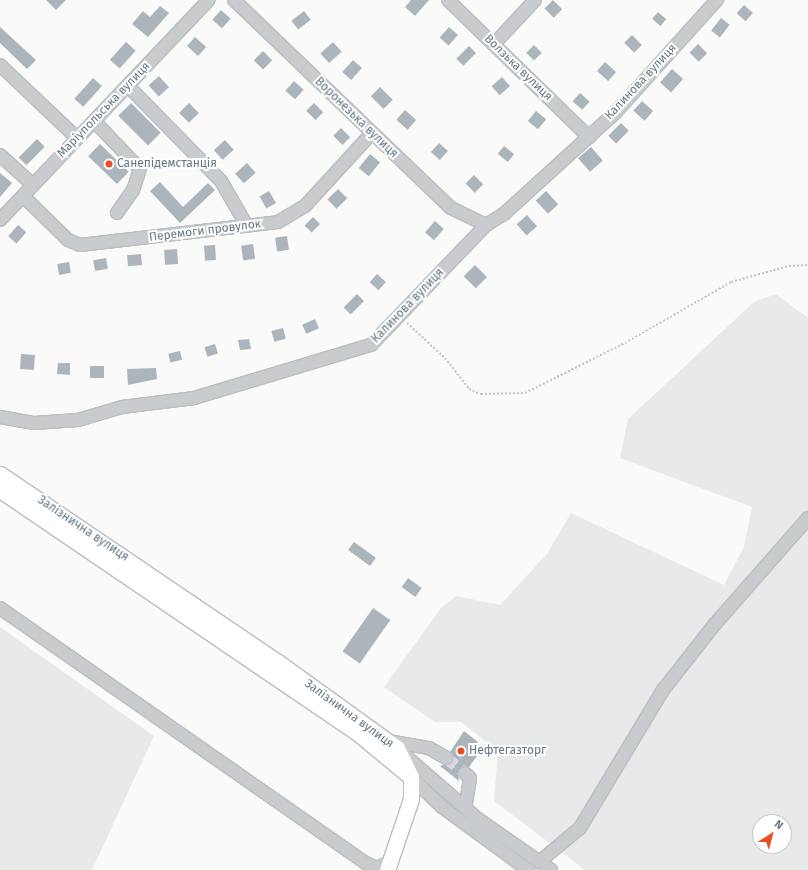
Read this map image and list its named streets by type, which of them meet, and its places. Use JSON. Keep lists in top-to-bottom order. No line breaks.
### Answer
{"streets":{"main road":["Залізнична вулиця"],"street":["Волзька вулиця","Калинова вулиця","Маріупольська вулиця","Воронезька вулиця","Перемоги провулок"]},"crossings":[["Волзька вулиця","Калинова вулиця"],["Калинова вулиця","Воронезька вулиця"],["Маріупольська вулиця","Перемоги провулок"],["Воронезька вулиця","Перемоги провулок"]],"places":["Санепідемстанція","Нефтегазторг"],"north":"top right"}
